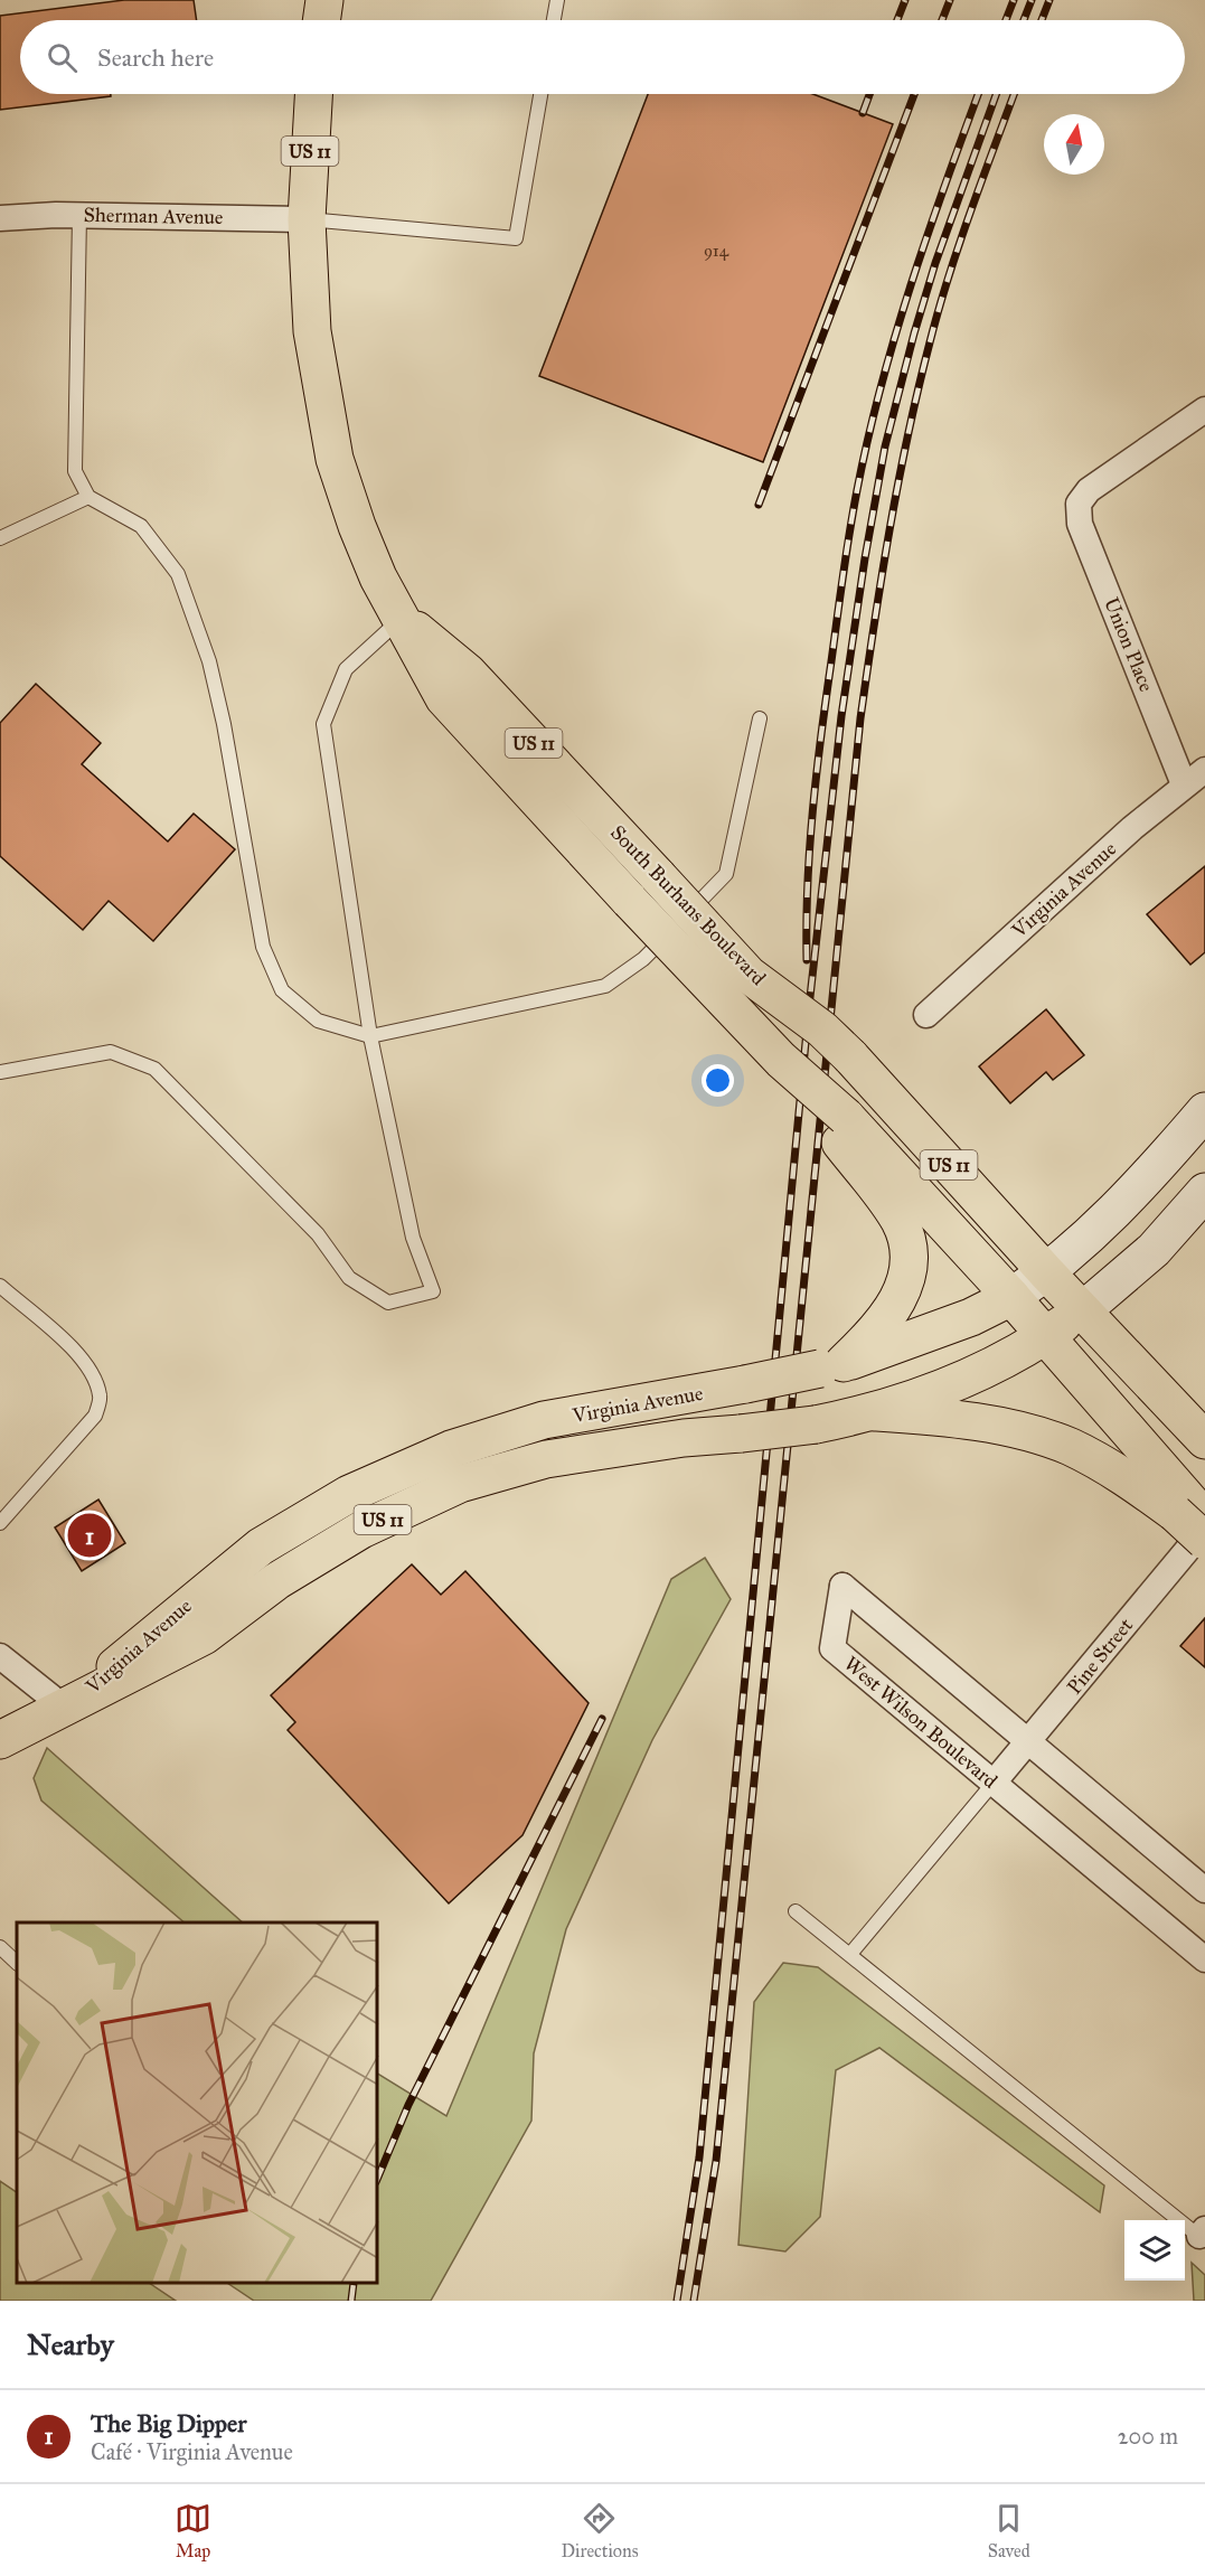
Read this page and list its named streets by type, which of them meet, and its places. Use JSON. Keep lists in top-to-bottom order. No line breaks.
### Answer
{"streets":{"main road":["US 11","Virginia Avenue","South Burhans Boulevard"],"street":["Sherman Avenue","Union Place","Pine Street","West Wilson Boulevard"]},"crossings":[["Sherman Avenue","South Burhans Boulevard"],["Union Place","Virginia Avenue"],["Virginia Avenue","South Burhans Boulevard"],["Pine Street","West Wilson Boulevard"]],"house_numbers":["914"],"north":"top","page":{"search":"Search here","pins":"1","heading":"Nearby","list":[{"mark":"1","name":"The Big Dipper","note":"Café · Virginia Avenue","value":"200 m"}],"nav":["Map","Directions","Saved"]}}
